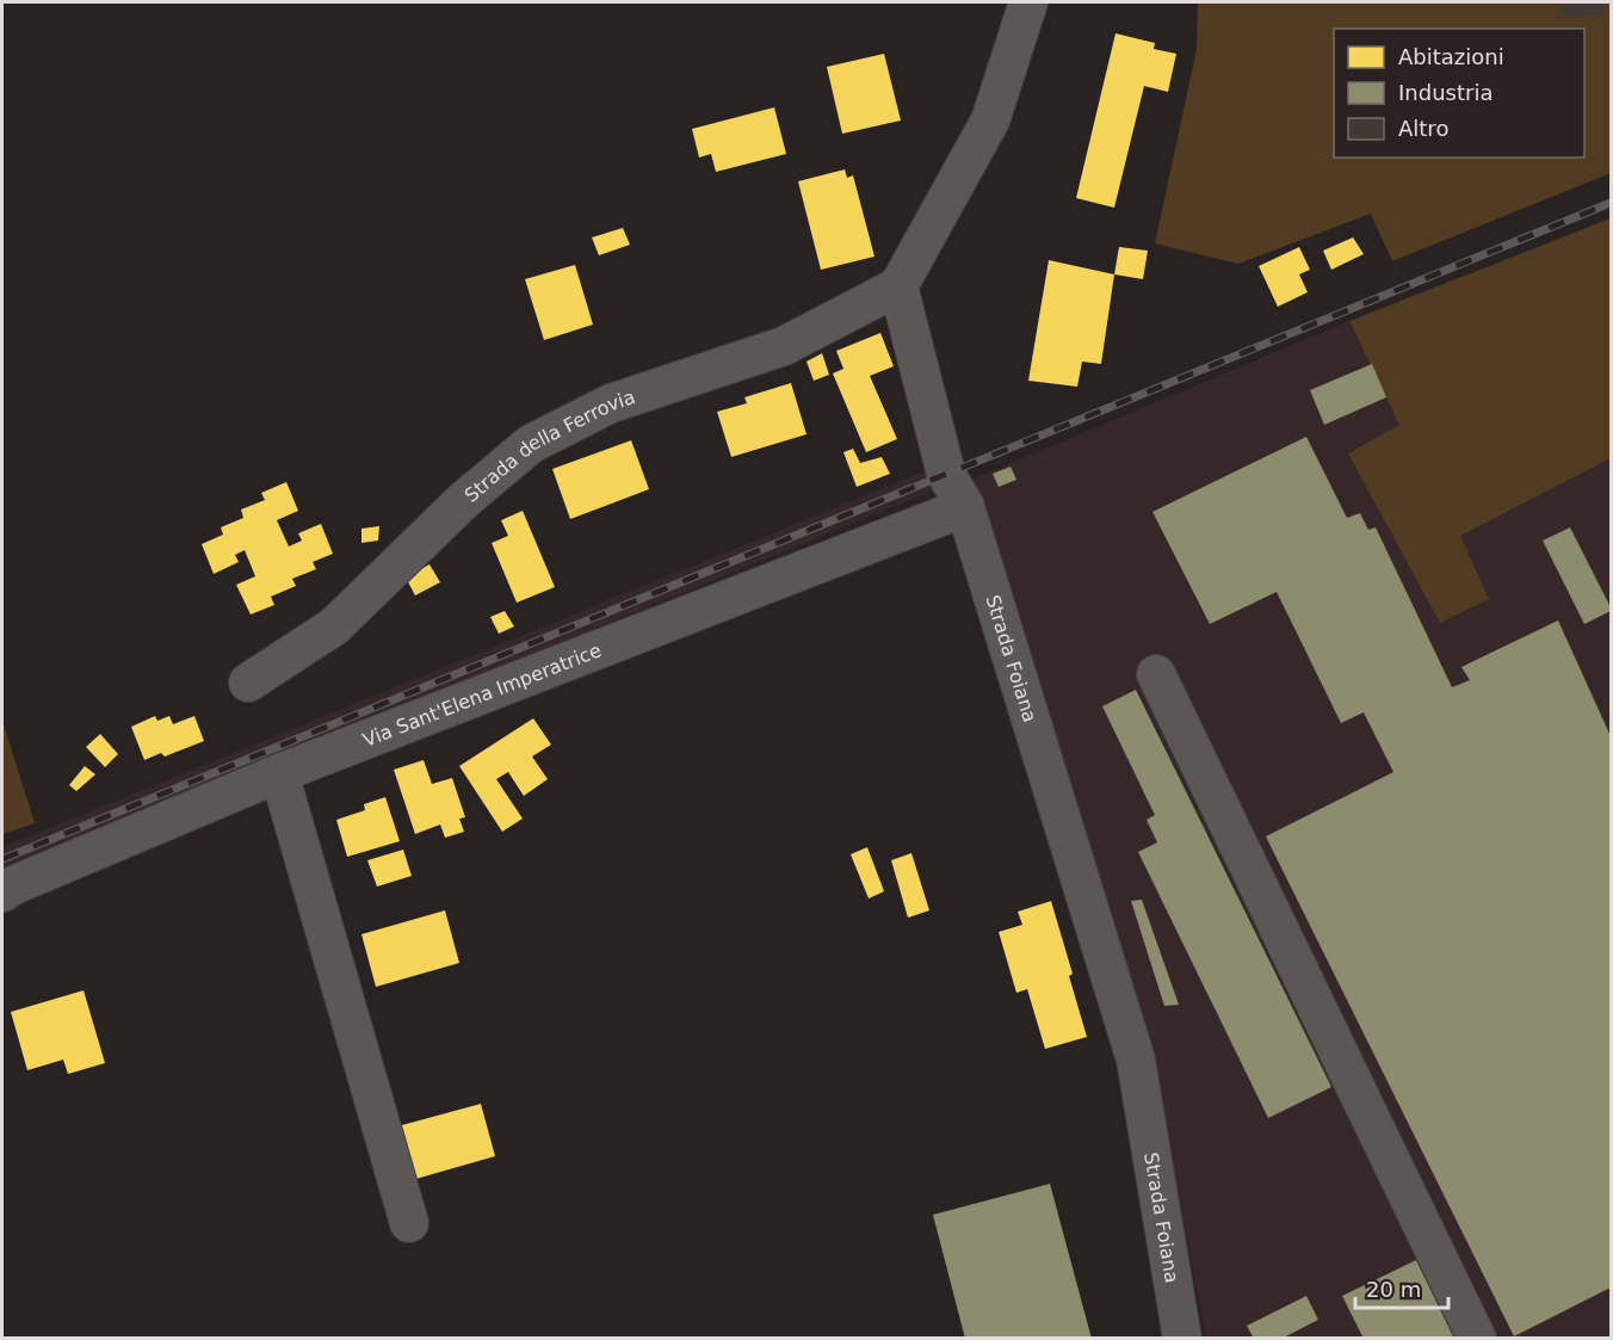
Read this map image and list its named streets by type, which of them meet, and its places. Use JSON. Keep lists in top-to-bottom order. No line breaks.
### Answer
{"streets":{"street":["Strada della Ferrovia","Strada Foiana","Via Sant'Elena Imperatrice"]},"crossings":[["Strada della Ferrovia","Strada Foiana"],["Strada Foiana","Via Sant'Elena Imperatrice"]],"legend":["Abitazioni","Industria","Altro"],"scale_bar":"20 m"}
